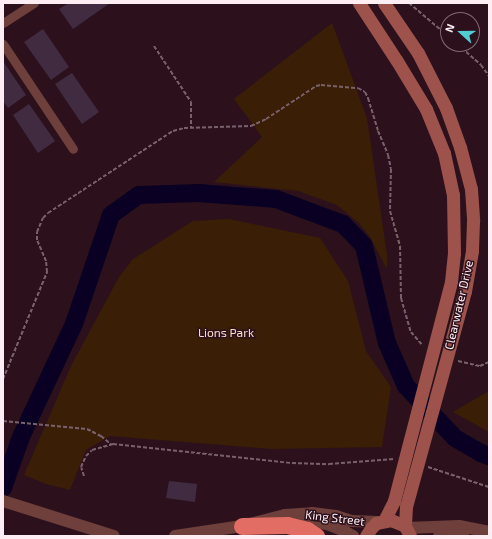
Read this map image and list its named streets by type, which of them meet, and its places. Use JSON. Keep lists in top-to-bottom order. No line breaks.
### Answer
{"streets":{"main road":["Clearwater Drive"],"street":["King Street"]},"crossings":[["Clearwater Drive","King Street"]],"parks":["Lions Park"],"north":"left"}
